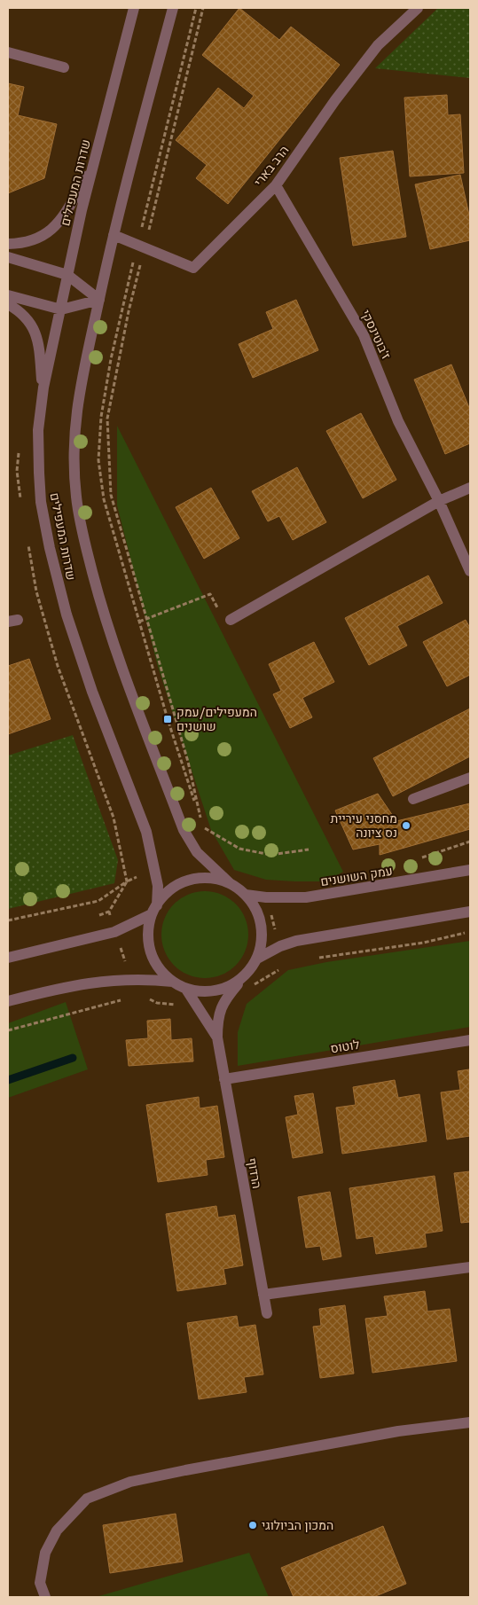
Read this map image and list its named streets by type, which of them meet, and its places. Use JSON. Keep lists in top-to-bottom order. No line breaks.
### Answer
{"streets":{"street":["הרב בארי","שדרות המעפילים","ז'בוטינסקי","עמק השושנים","לוטוס","הרדוף"]},"crossings":[["הרב בארי","שדרות המעפילים"],["הרב בארי","ז'בוטינסקי"],["שדרות המעפילים","עמק השושנים"],["שדרות המעפילים","הרדוף"],["עמק השושנים","הרדוף"],["לוטוס","הרדוף"]],"places":{"transit":["המעפילים/עמק שושנים"],"other":["מחסני עיריית נס ציונה","המכון הביולוגי"]}}
